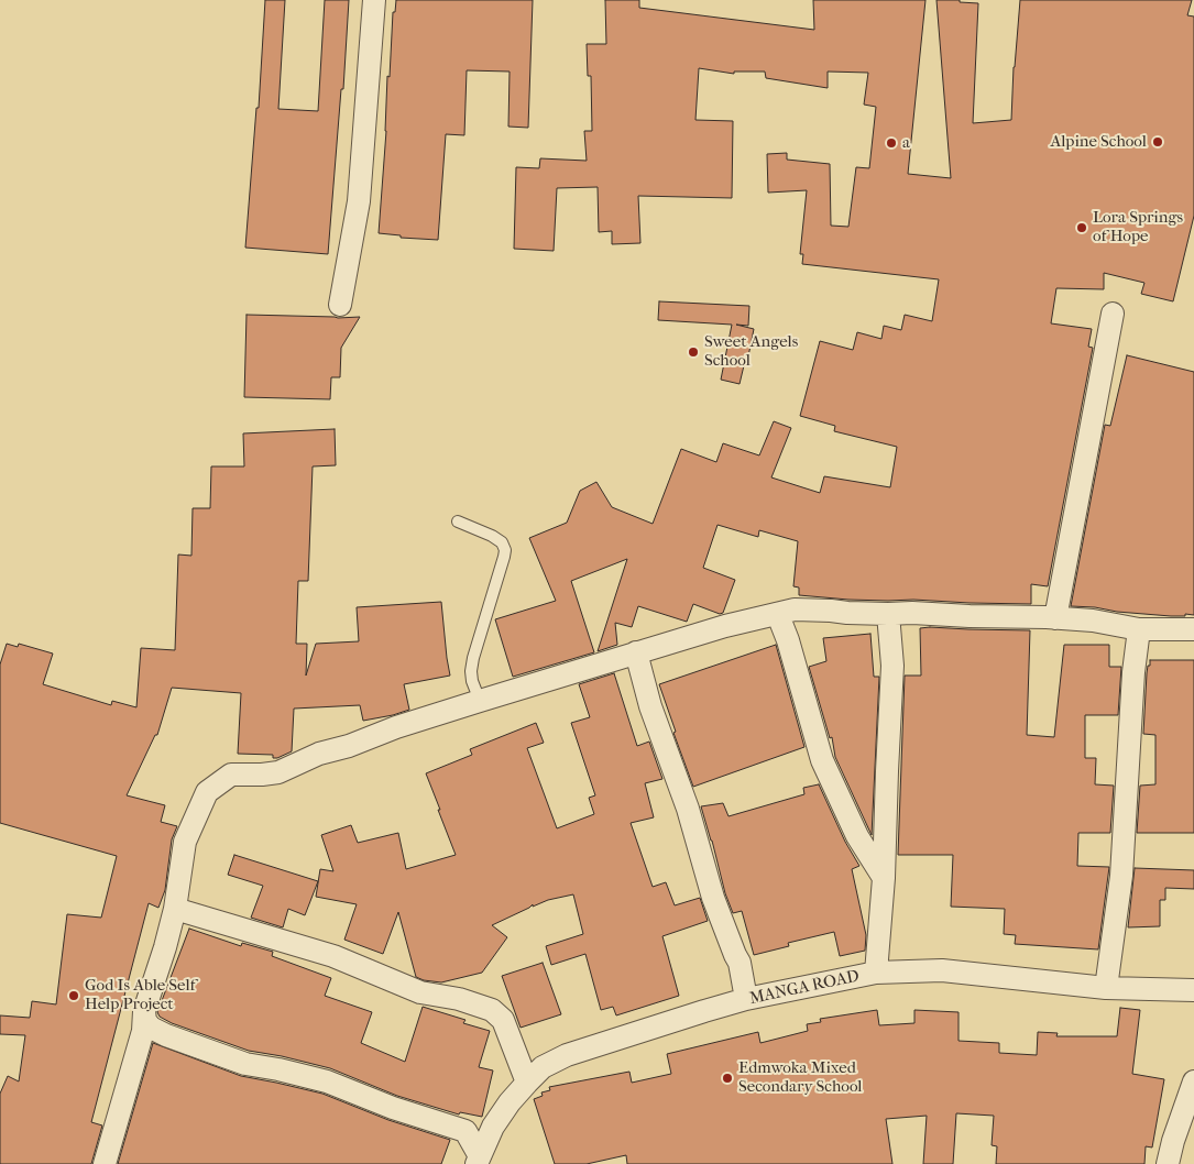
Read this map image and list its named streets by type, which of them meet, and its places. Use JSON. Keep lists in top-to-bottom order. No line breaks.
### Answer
{"streets":{"street":["MANGA ROAD"]},"places":["Alpine School","a","Lora Springs of Hope","Sweet Angels School","God Is Able Self Help Project","Edmwoka Mixed Secondary School"]}
